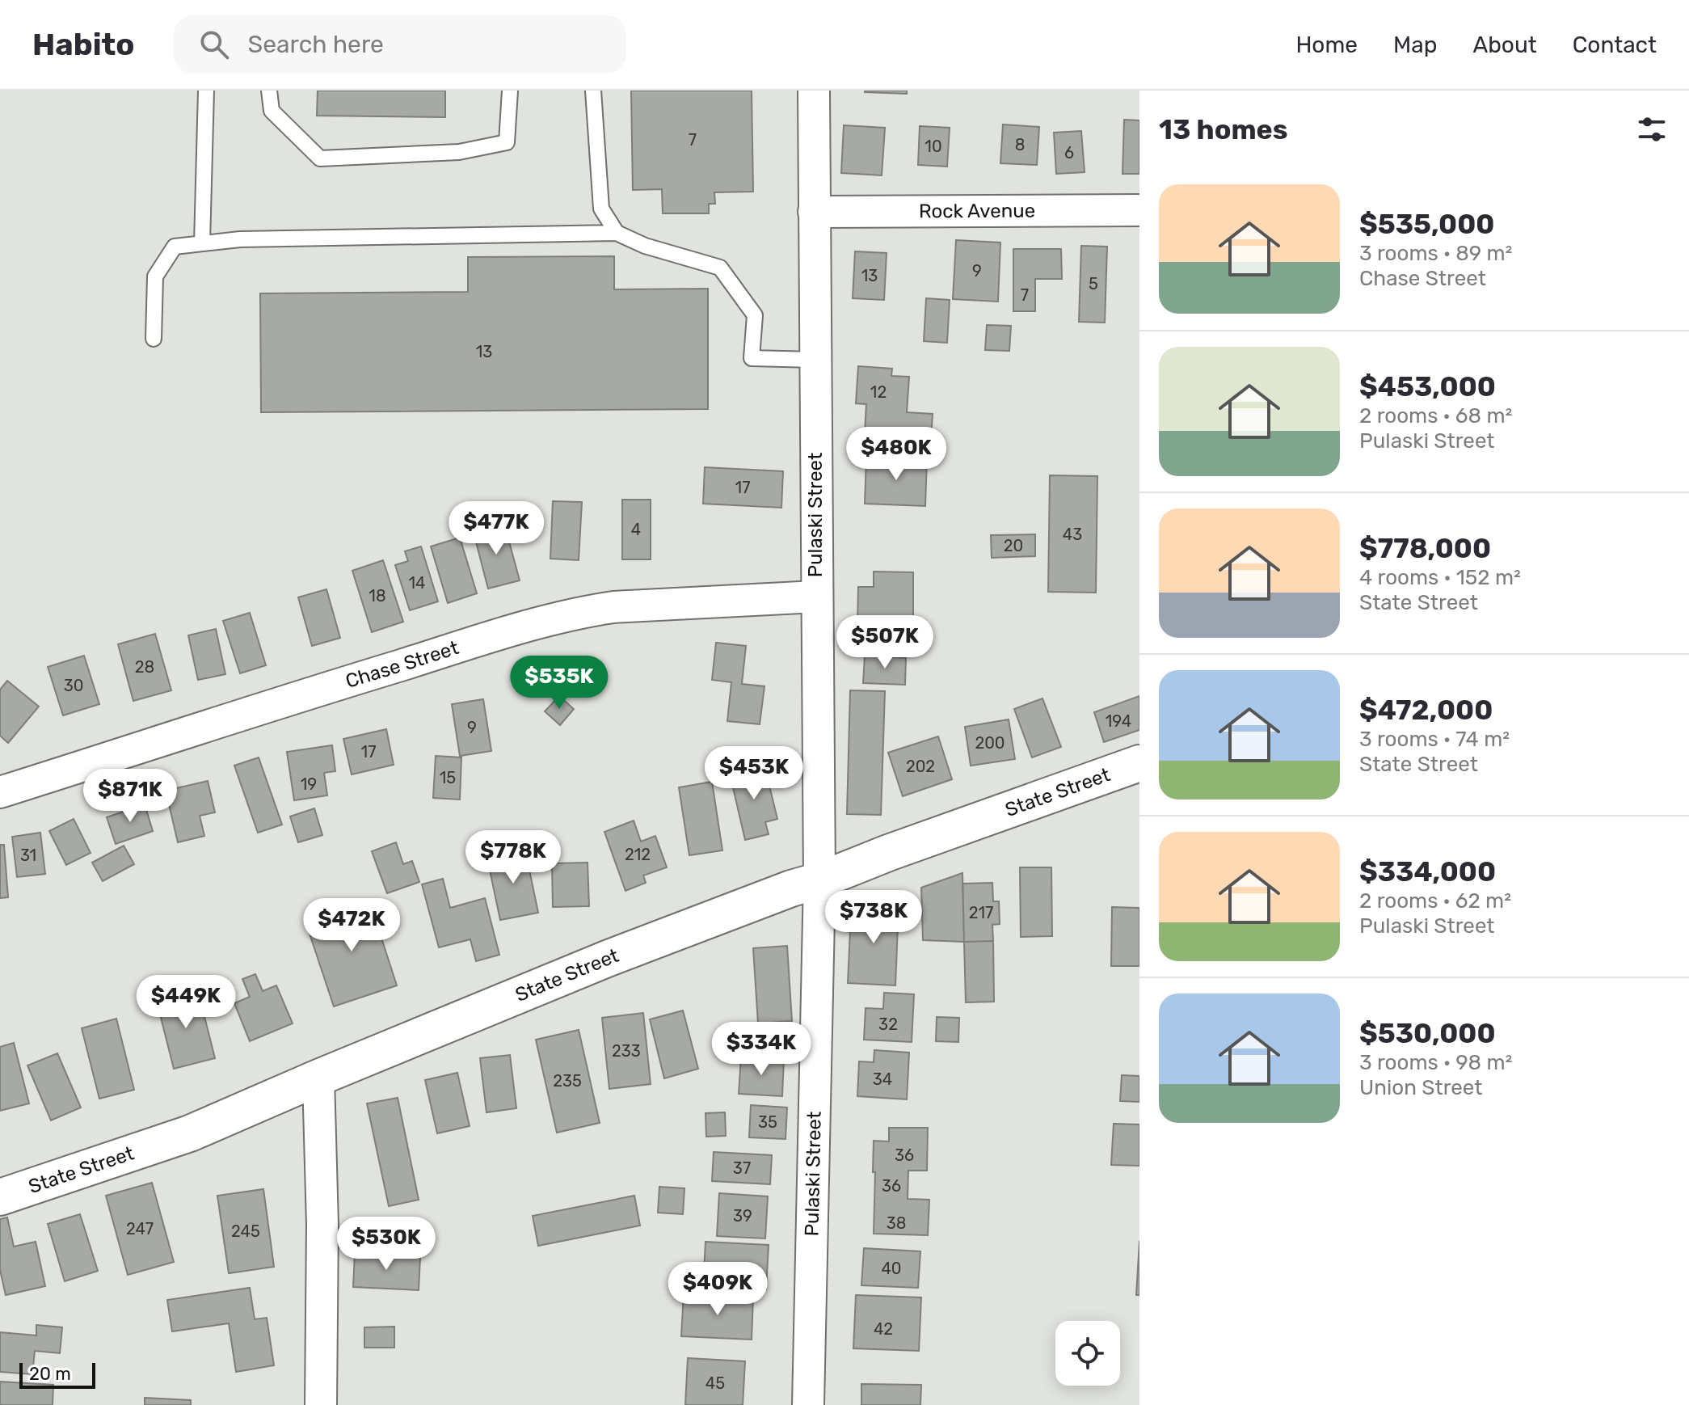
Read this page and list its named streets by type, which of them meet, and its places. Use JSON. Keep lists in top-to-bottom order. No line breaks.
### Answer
{"streets":{"main road":["State Street"],"street":["Rock Avenue","Pulaski Street","Chase Street"]},"crossings":[["Rock Avenue","Pulaski Street"],["Pulaski Street","Chase Street"],["Pulaski Street","State Street"]],"house_numbers":["7","8","10","6","9","13","5","7","13","12","17","4","43","20","14","18","28","30","194","9","200","17","202","15","19","212","31","217","32","233","34","235","35","36","37","36","39","38","247","245","40","42","45"],"scale_bar":"20 m","page":{"header":"Habito","search":"Search here","nav":["Home","Map","About","Contact"],"heading":"13 homes","list":[{"name":"$535,000","note":"3 rooms · 89 m² · Chase Street"},{"name":"$453,000","note":"2 rooms · 68 m² · Pulaski Street"},{"name":"$778,000","note":"4 rooms · 152 m² · State Street"},{"name":"$472,000","note":"3 rooms · 74 m² · State Street"},{"name":"$334,000","note":"2 rooms · 62 m² · Pulaski Street"},{"name":"$530,000","note":"3 rooms · 98 m² · Union Street"}],"price":["$480K","$477K","$507K","$535K","$453K","$871K","$778K","$738K","$472K","$449K","$334K","$530K","$409K"],"scale":"20 m"}}
